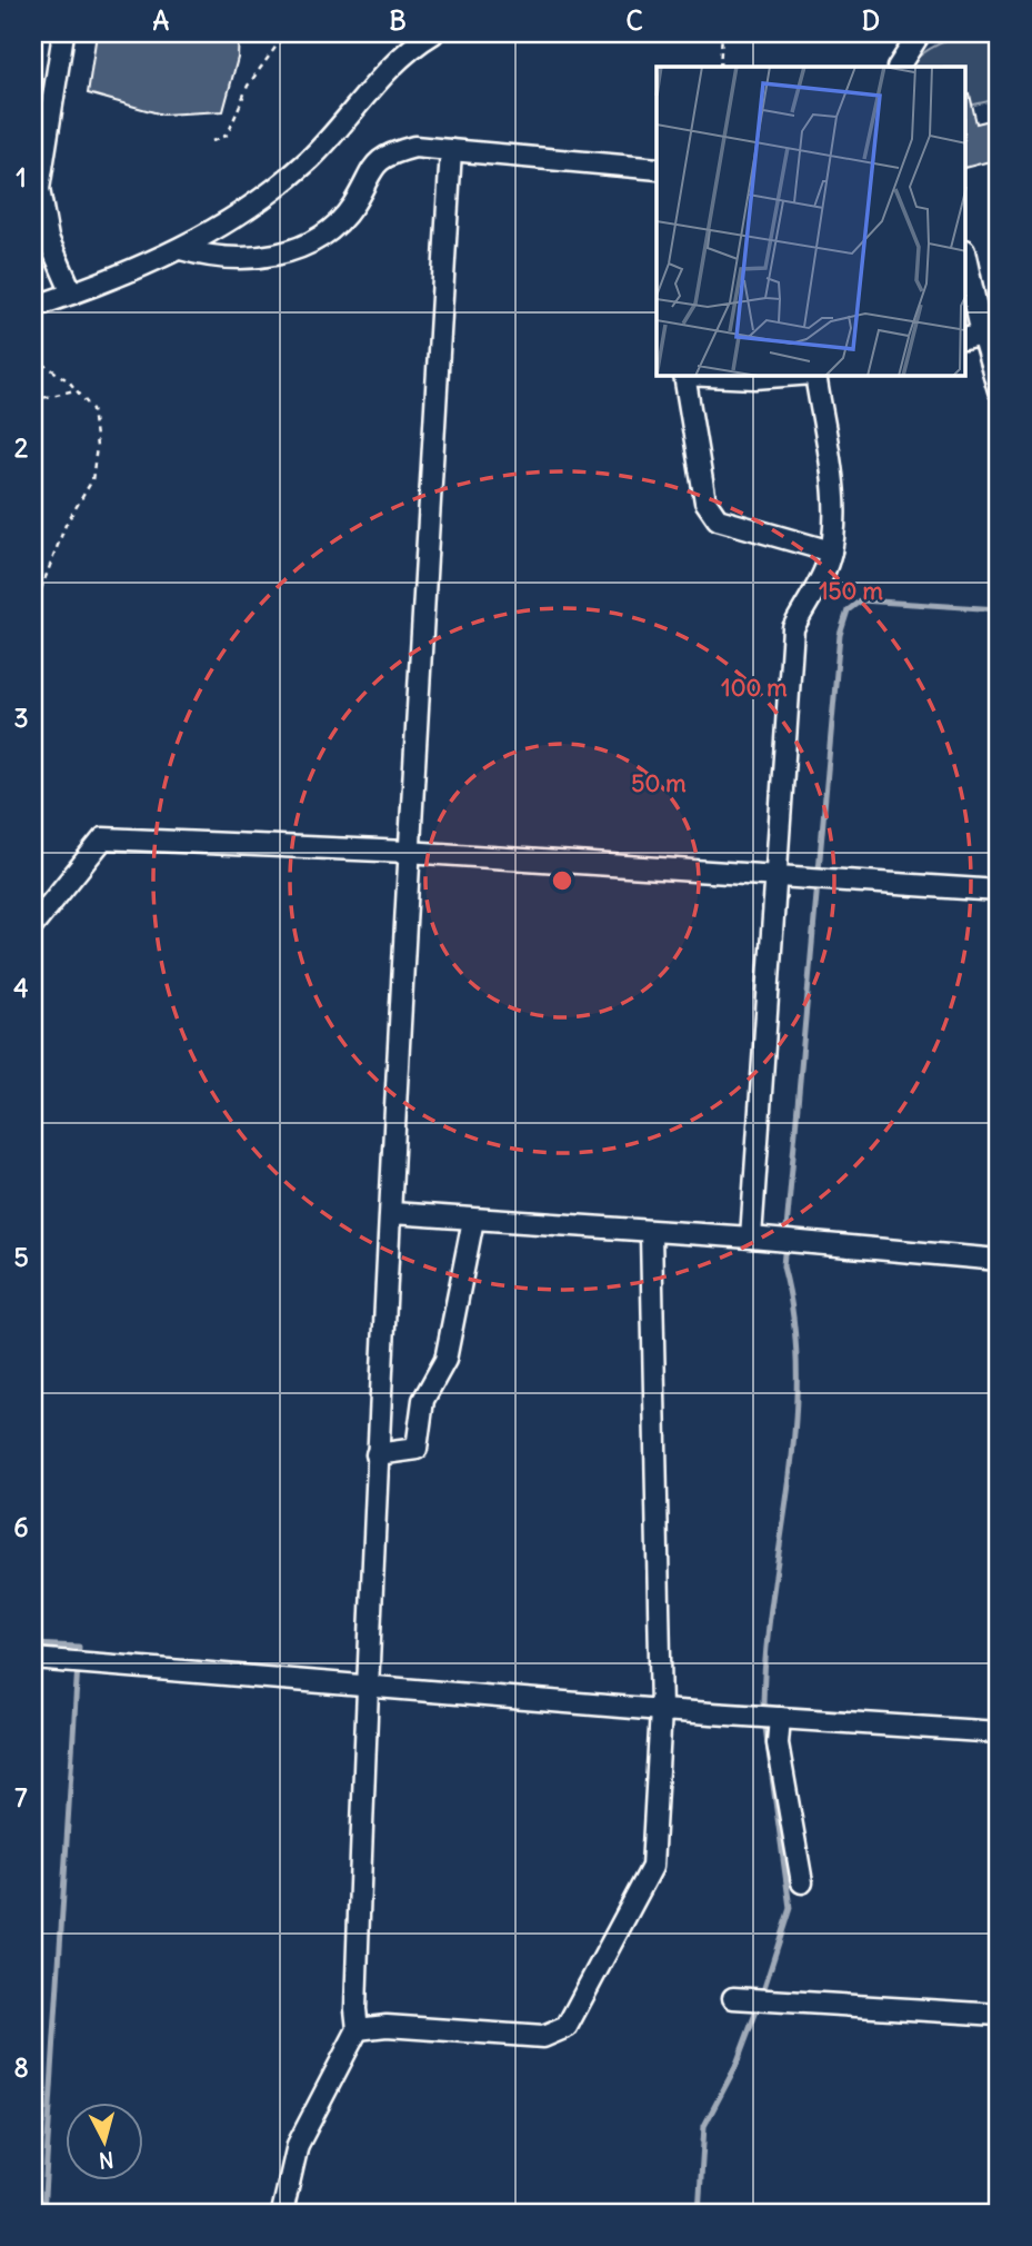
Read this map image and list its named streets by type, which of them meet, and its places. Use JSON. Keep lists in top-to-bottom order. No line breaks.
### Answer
{"north":"bottom","grid":{"columns":["A","B","C","D"],"rows":["1","2","3","4","5","6","7","8"]},"rings":["150 m","100 m","50 m"]}
